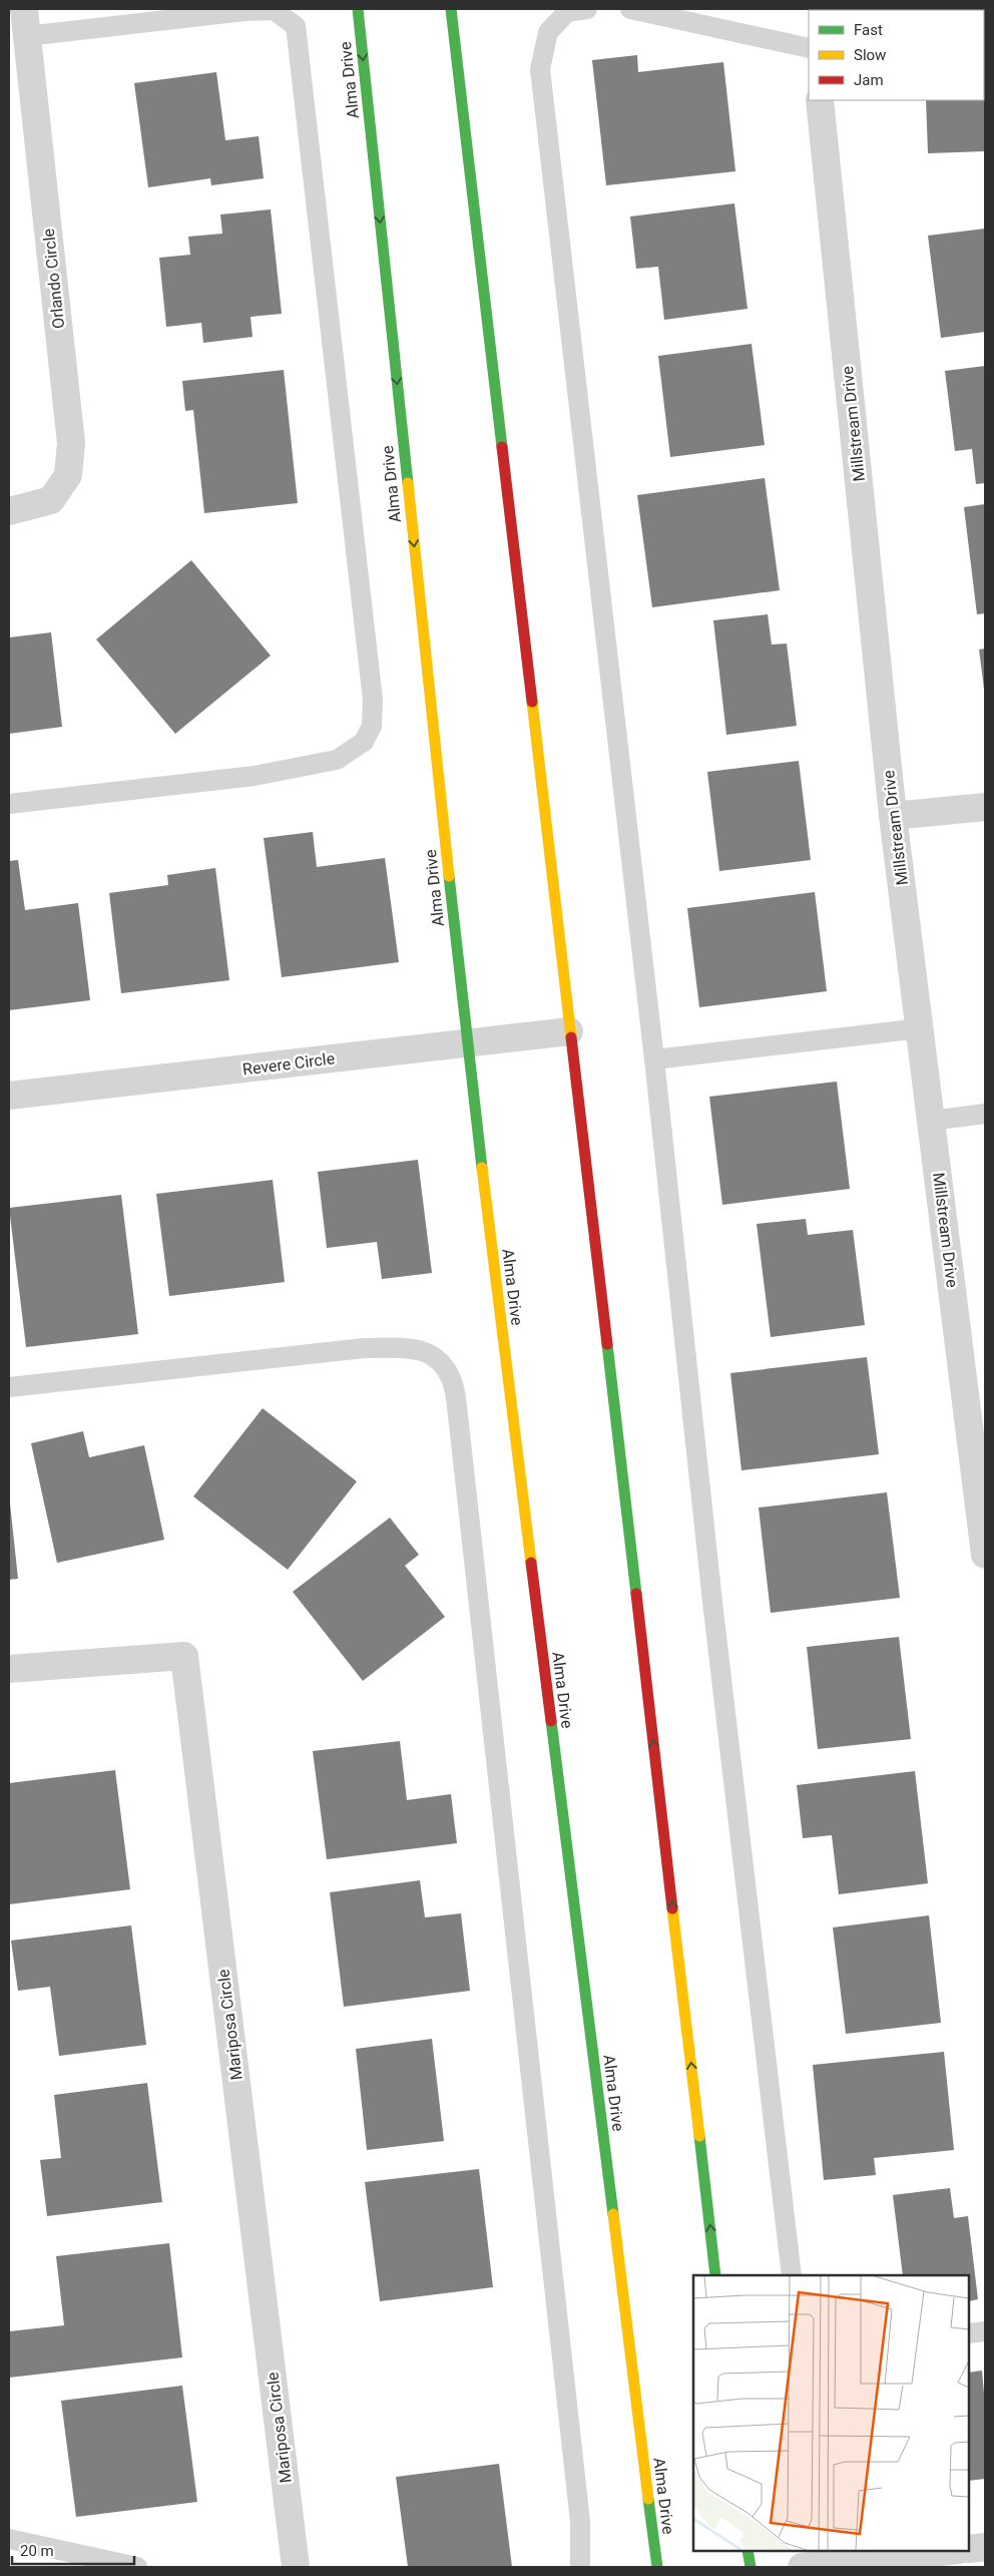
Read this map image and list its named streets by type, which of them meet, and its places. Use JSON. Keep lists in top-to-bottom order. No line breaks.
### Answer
{"streets":{"main road":["Alma Drive"],"street":["Orlando Circle","Millstream Drive","Revere Circle","Mariposa Circle"]},"crossings":[["Alma Drive","Revere Circle"]],"legend":["Fast","Slow","Jam"],"scale_bar":"20 m"}
